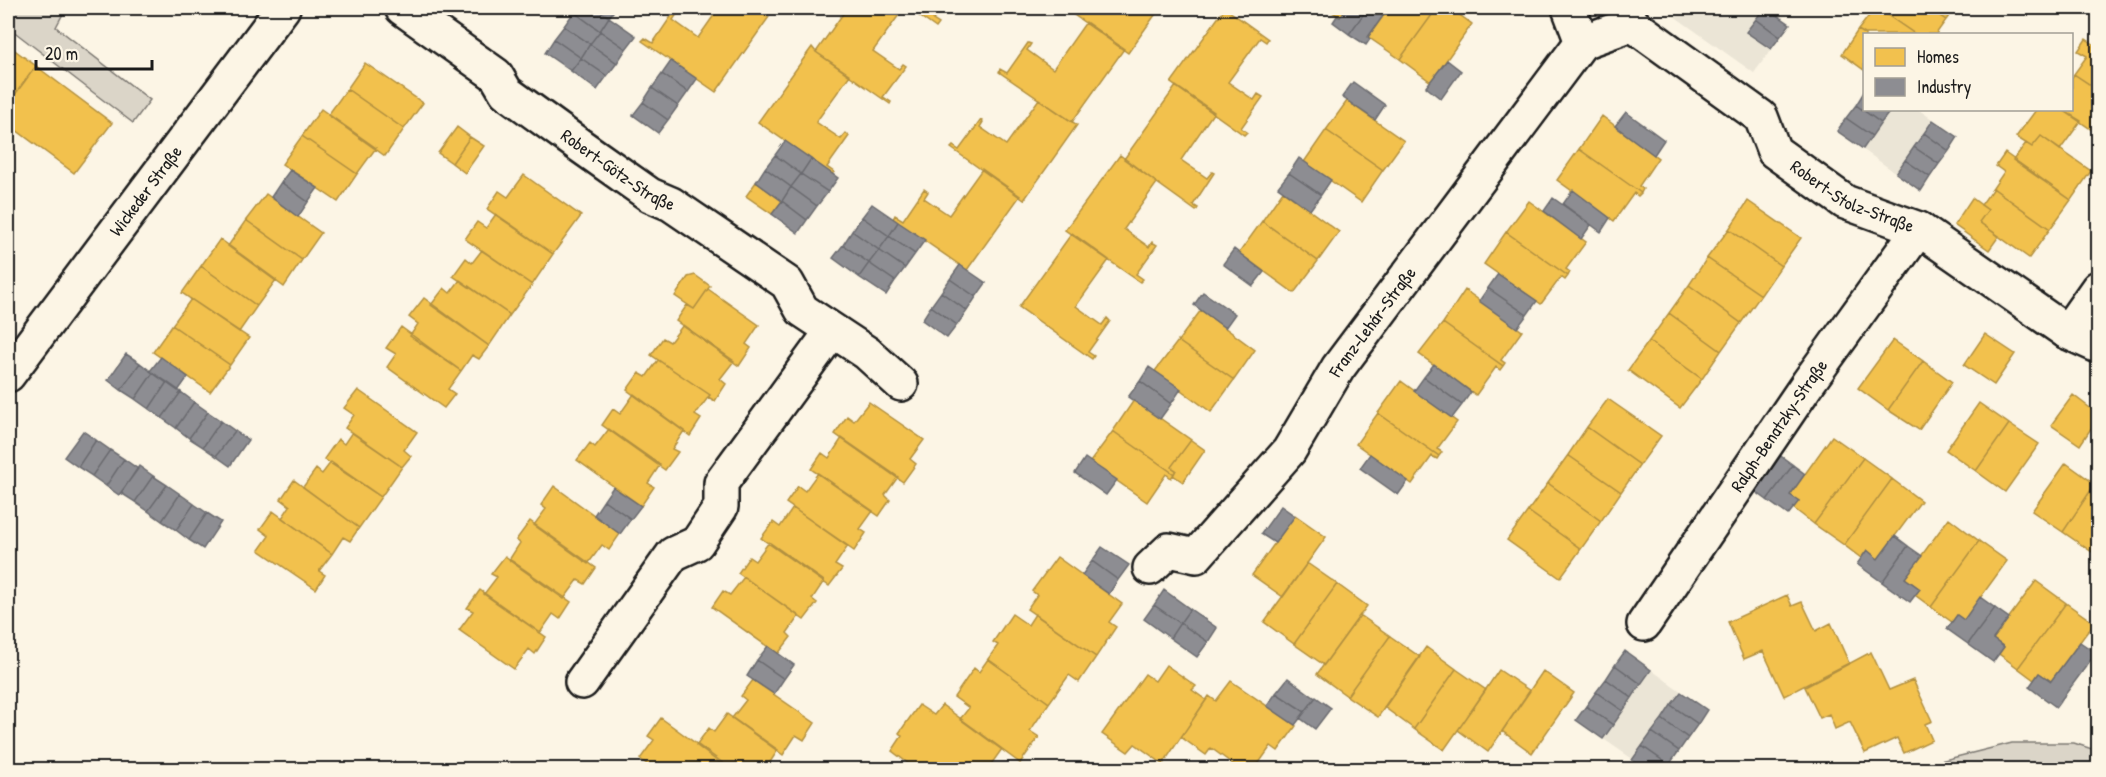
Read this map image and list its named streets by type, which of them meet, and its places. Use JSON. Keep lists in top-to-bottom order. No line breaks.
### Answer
{"streets":{"street":["Robert-Götz-Straße","Wickeder Straße","Robert-Stolz-Straße","Franz-Lehár-Straße","Ralph-Benatzky-Straße"]},"crossings":[["Robert-Stolz-Straße","Franz-Lehár-Straße"],["Robert-Stolz-Straße","Ralph-Benatzky-Straße"]],"legend":["Homes","Industry"],"scale_bar":"20 m"}
